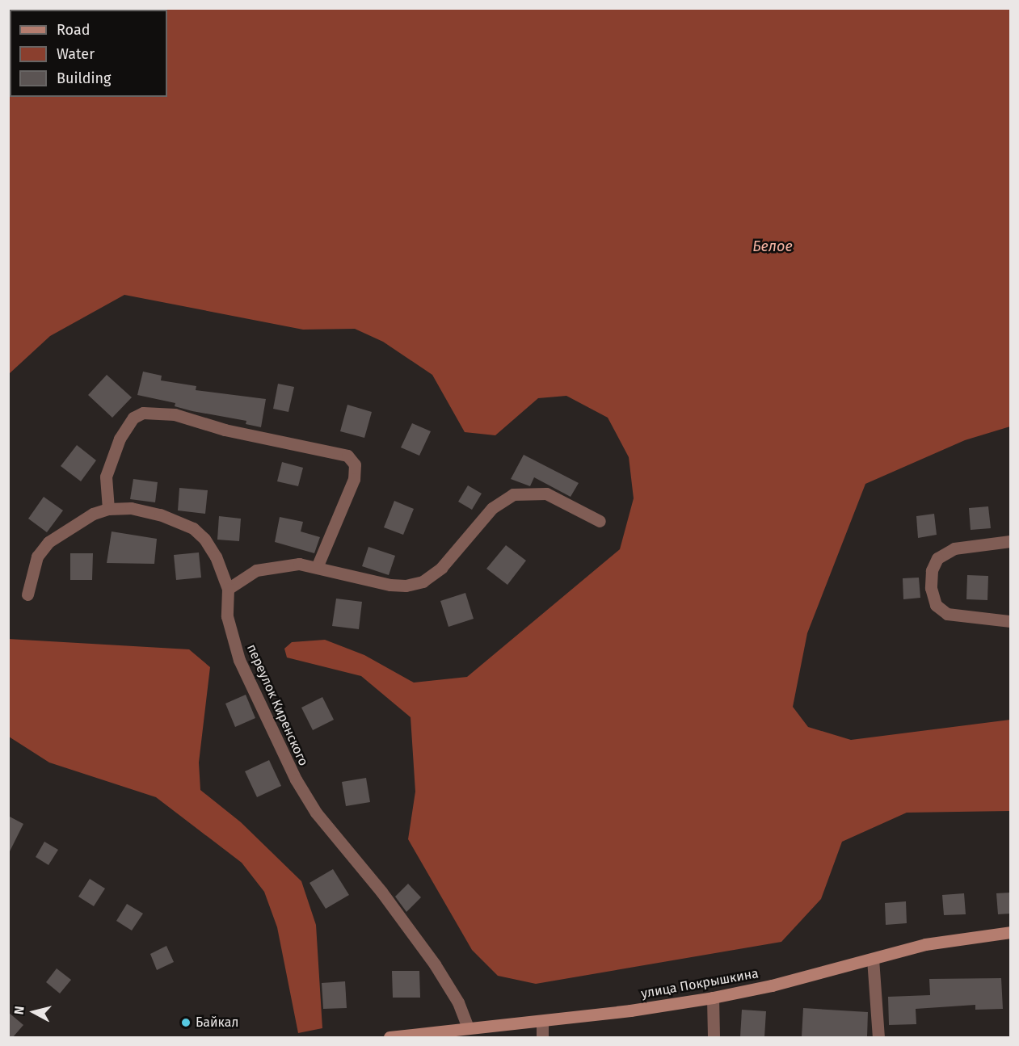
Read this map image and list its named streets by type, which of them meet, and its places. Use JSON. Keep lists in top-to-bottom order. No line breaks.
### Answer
{"streets":{"street":["переулок Киренского","улица Покрышкина"]},"crossings":[["переулок Киренского","улица Покрышкина"]],"water":["Белое"],"places":["Байкал"],"legend":["Road","Water","Building"],"north":"left"}
